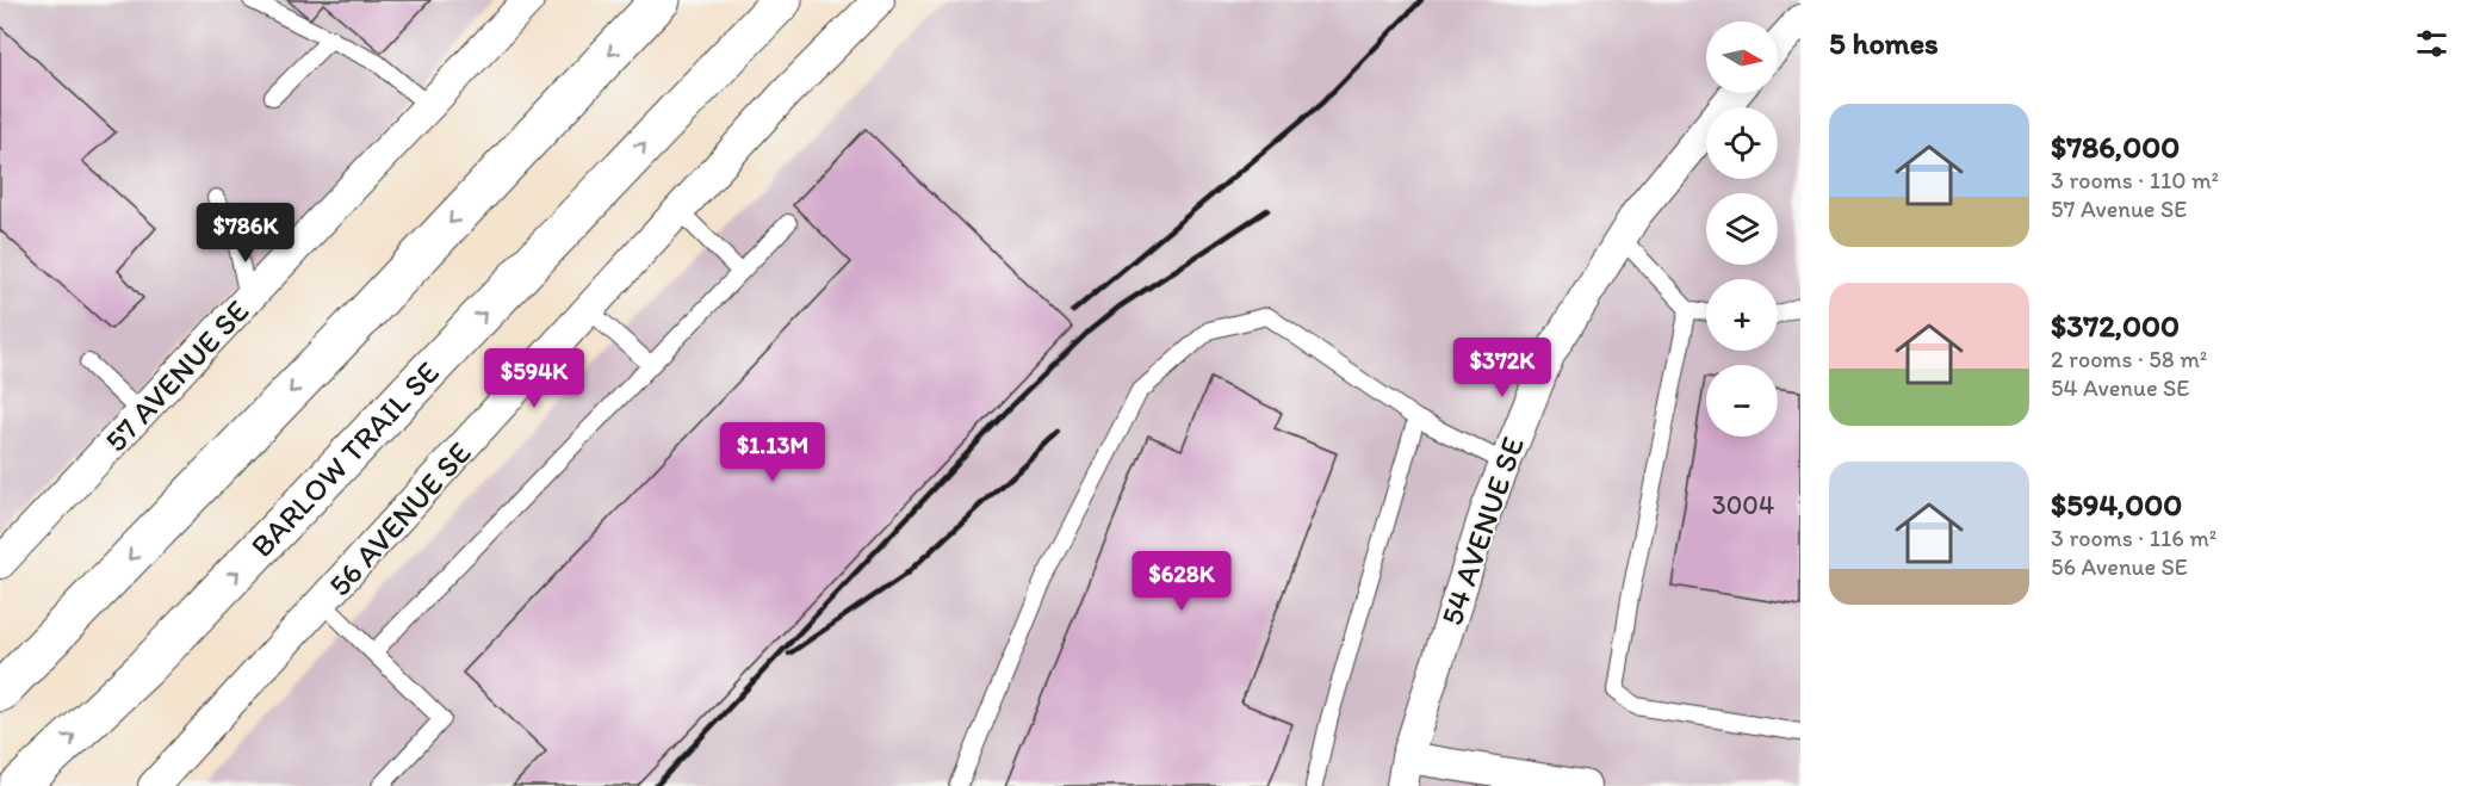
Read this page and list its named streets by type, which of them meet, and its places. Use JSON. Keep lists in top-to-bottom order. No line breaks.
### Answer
{"streets":{"main road":["BARLOW TRAIL SE"],"street":["57 AVENUE SE","56 AVENUE SE","54 AVENUE SE"]},"house_numbers":["3004"],"north":"right","page":{"heading":"5 homes","map_buttons":["+","−"],"list":[{"name":"$786,000","note":"3 rooms · 110 m² · 57 Avenue SE"},{"name":"$372,000","note":"2 rooms · 58 m² · 54 Avenue SE"},{"name":"$594,000","note":"3 rooms · 116 m² · 56 Avenue SE"}],"price":["$786K","$372K","$594K","$1.13M","$628K"]}}
